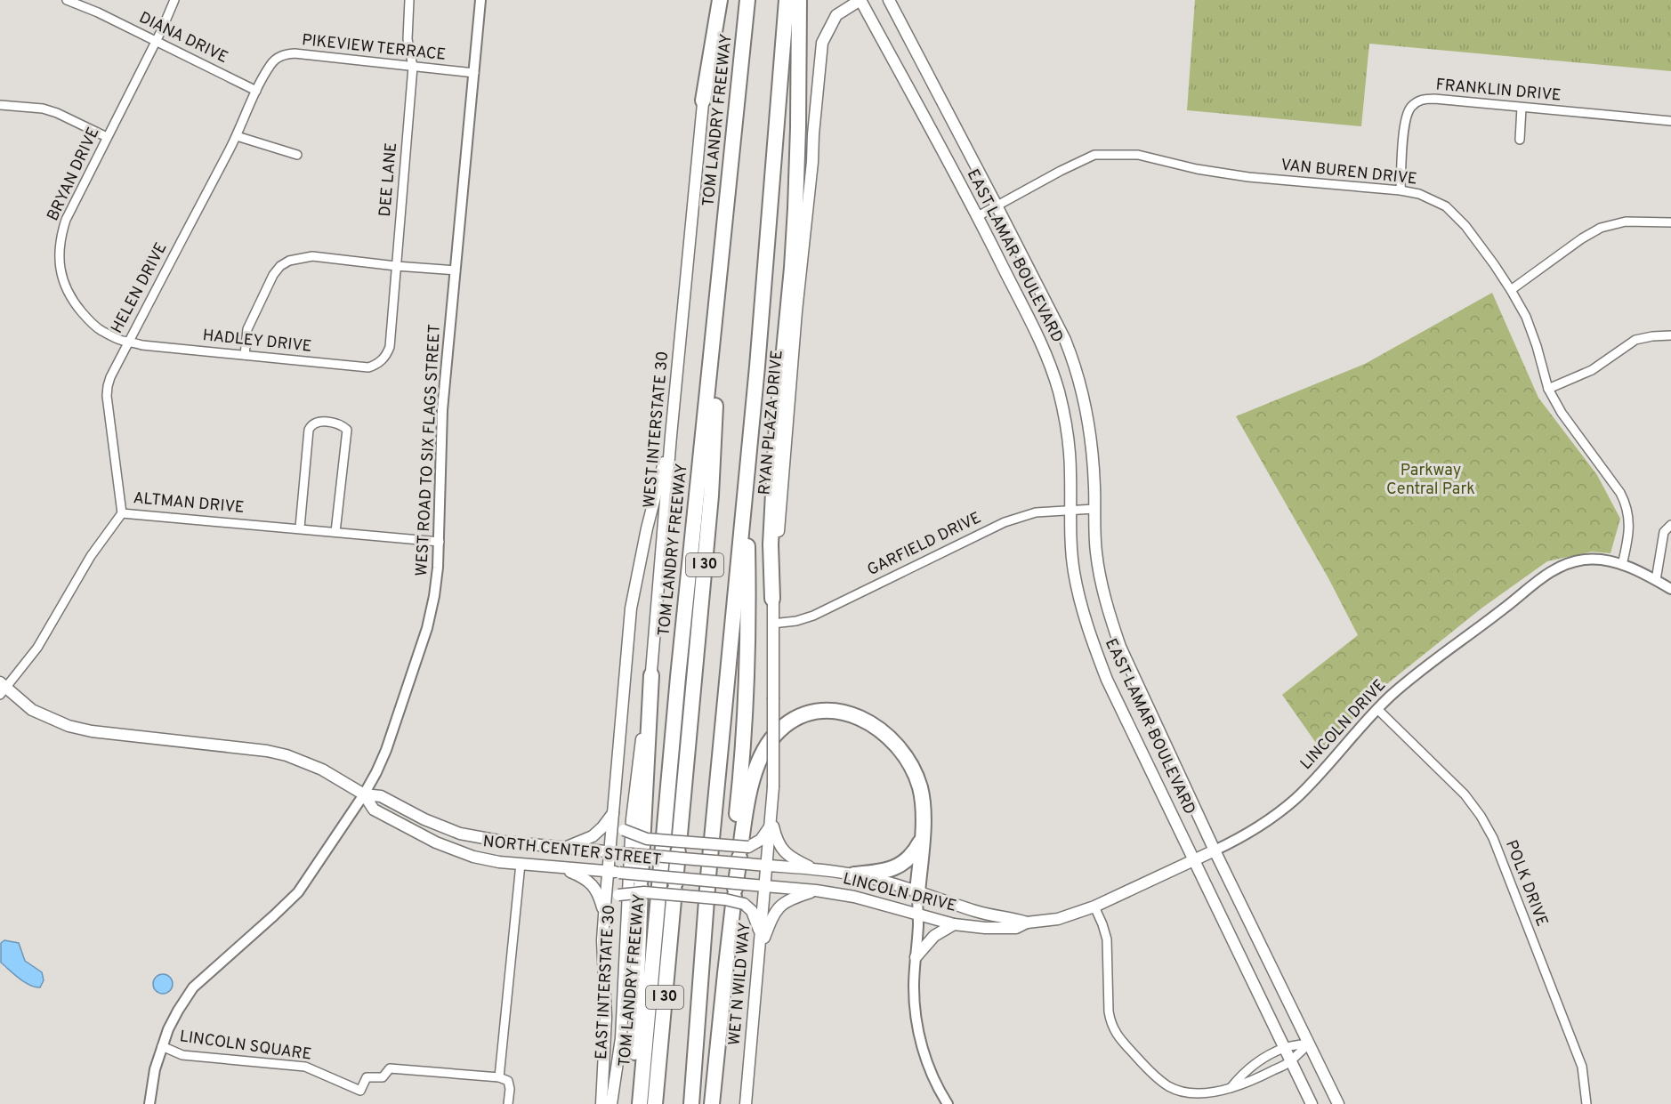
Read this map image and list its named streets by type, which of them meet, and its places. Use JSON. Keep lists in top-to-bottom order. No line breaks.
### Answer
{"streets":{"highway":["TOM LANDRY FREEWAY","I 30"],"main road":["EAST LAMAR BOULEVARD","RYAN PLAZA DRIVE","WEST INTERSTATE 30","LINCOLN DRIVE","NORTH CENTER STREET","EAST INTERSTATE 30","WET N WILD WAY"],"street":["DIANA DRIVE","PIKEVIEW TERRACE","FRANKLIN DRIVE","VAN BUREN DRIVE","BRYAN DRIVE","DEE LANE","HELEN DRIVE","HADLEY DRIVE","WEST ROAD TO SIX FLAGS STREET","ALTMAN DRIVE","GARFIELD DRIVE","POLK DRIVE","LINCOLN SQUARE"]},"crossings":[["DIANA DRIVE","PIKEVIEW TERRACE"],["DIANA DRIVE","BRYAN DRIVE"],["DIANA DRIVE","HELEN DRIVE"],["PIKEVIEW TERRACE","DEE LANE"],["PIKEVIEW TERRACE","HELEN DRIVE"],["PIKEVIEW TERRACE","WEST ROAD TO SIX FLAGS STREET"],["FRANKLIN DRIVE","VAN BUREN DRIVE"],["TOM LANDRY FREEWAY","I 30"],["VAN BUREN DRIVE","EAST LAMAR BOULEVARD"],["VAN BUREN DRIVE","LINCOLN DRIVE"],["BRYAN DRIVE","HELEN DRIVE"],["BRYAN DRIVE","HADLEY DRIVE"],["DEE LANE","HADLEY DRIVE"],["EAST LAMAR BOULEVARD","RYAN PLAZA DRIVE"],["EAST LAMAR BOULEVARD","GARFIELD DRIVE"],["EAST LAMAR BOULEVARD","LINCOLN DRIVE"],["HELEN DRIVE","HADLEY DRIVE"],["HELEN DRIVE","ALTMAN DRIVE"],["RYAN PLAZA DRIVE","GARFIELD DRIVE"],["RYAN PLAZA DRIVE","LINCOLN DRIVE"],["RYAN PLAZA DRIVE","NORTH CENTER STREET"],["RYAN PLAZA DRIVE","WET N WILD WAY"],["WEST INTERSTATE 30","EAST INTERSTATE 30"],["WEST ROAD TO SIX FLAGS STREET","ALTMAN DRIVE"],["WEST ROAD TO SIX FLAGS STREET","NORTH CENTER STREET"],["WEST ROAD TO SIX FLAGS STREET","LINCOLN SQUARE"],["ALTMAN DRIVE","NORTH CENTER STREET"],["LINCOLN DRIVE","NORTH CENTER STREET"],["LINCOLN DRIVE","POLK DRIVE"],["LINCOLN DRIVE","WET N WILD WAY"],["NORTH CENTER STREET","WET N WILD WAY"]],"parks":["Parkway Central Park"]}
